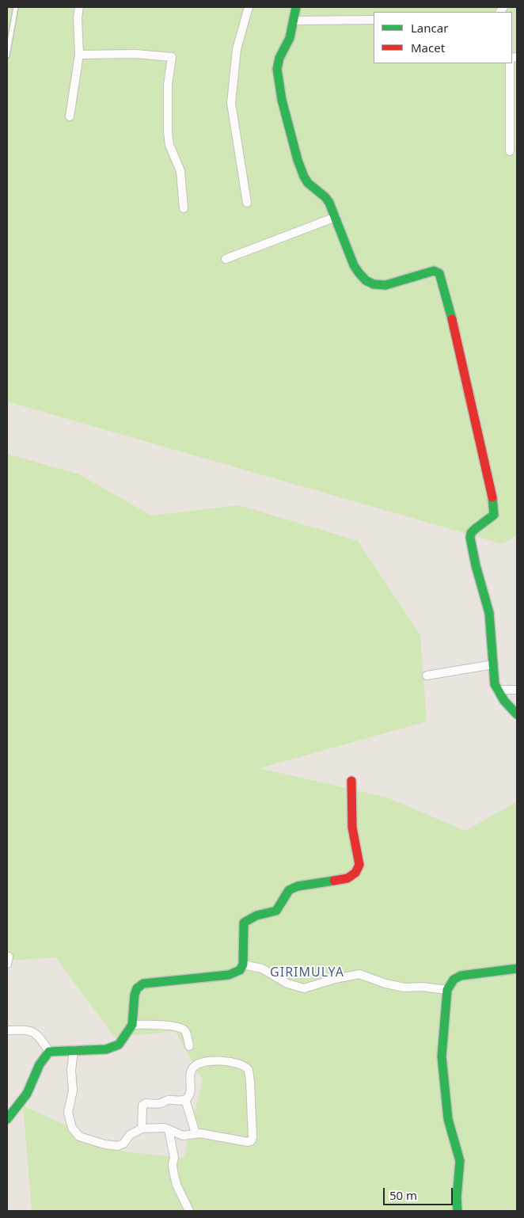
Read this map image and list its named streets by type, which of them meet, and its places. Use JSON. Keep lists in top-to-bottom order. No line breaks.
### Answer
{"districts":["GIRIMULYA"],"legend":["Lancar","Macet"],"scale_bar":"50 m"}
